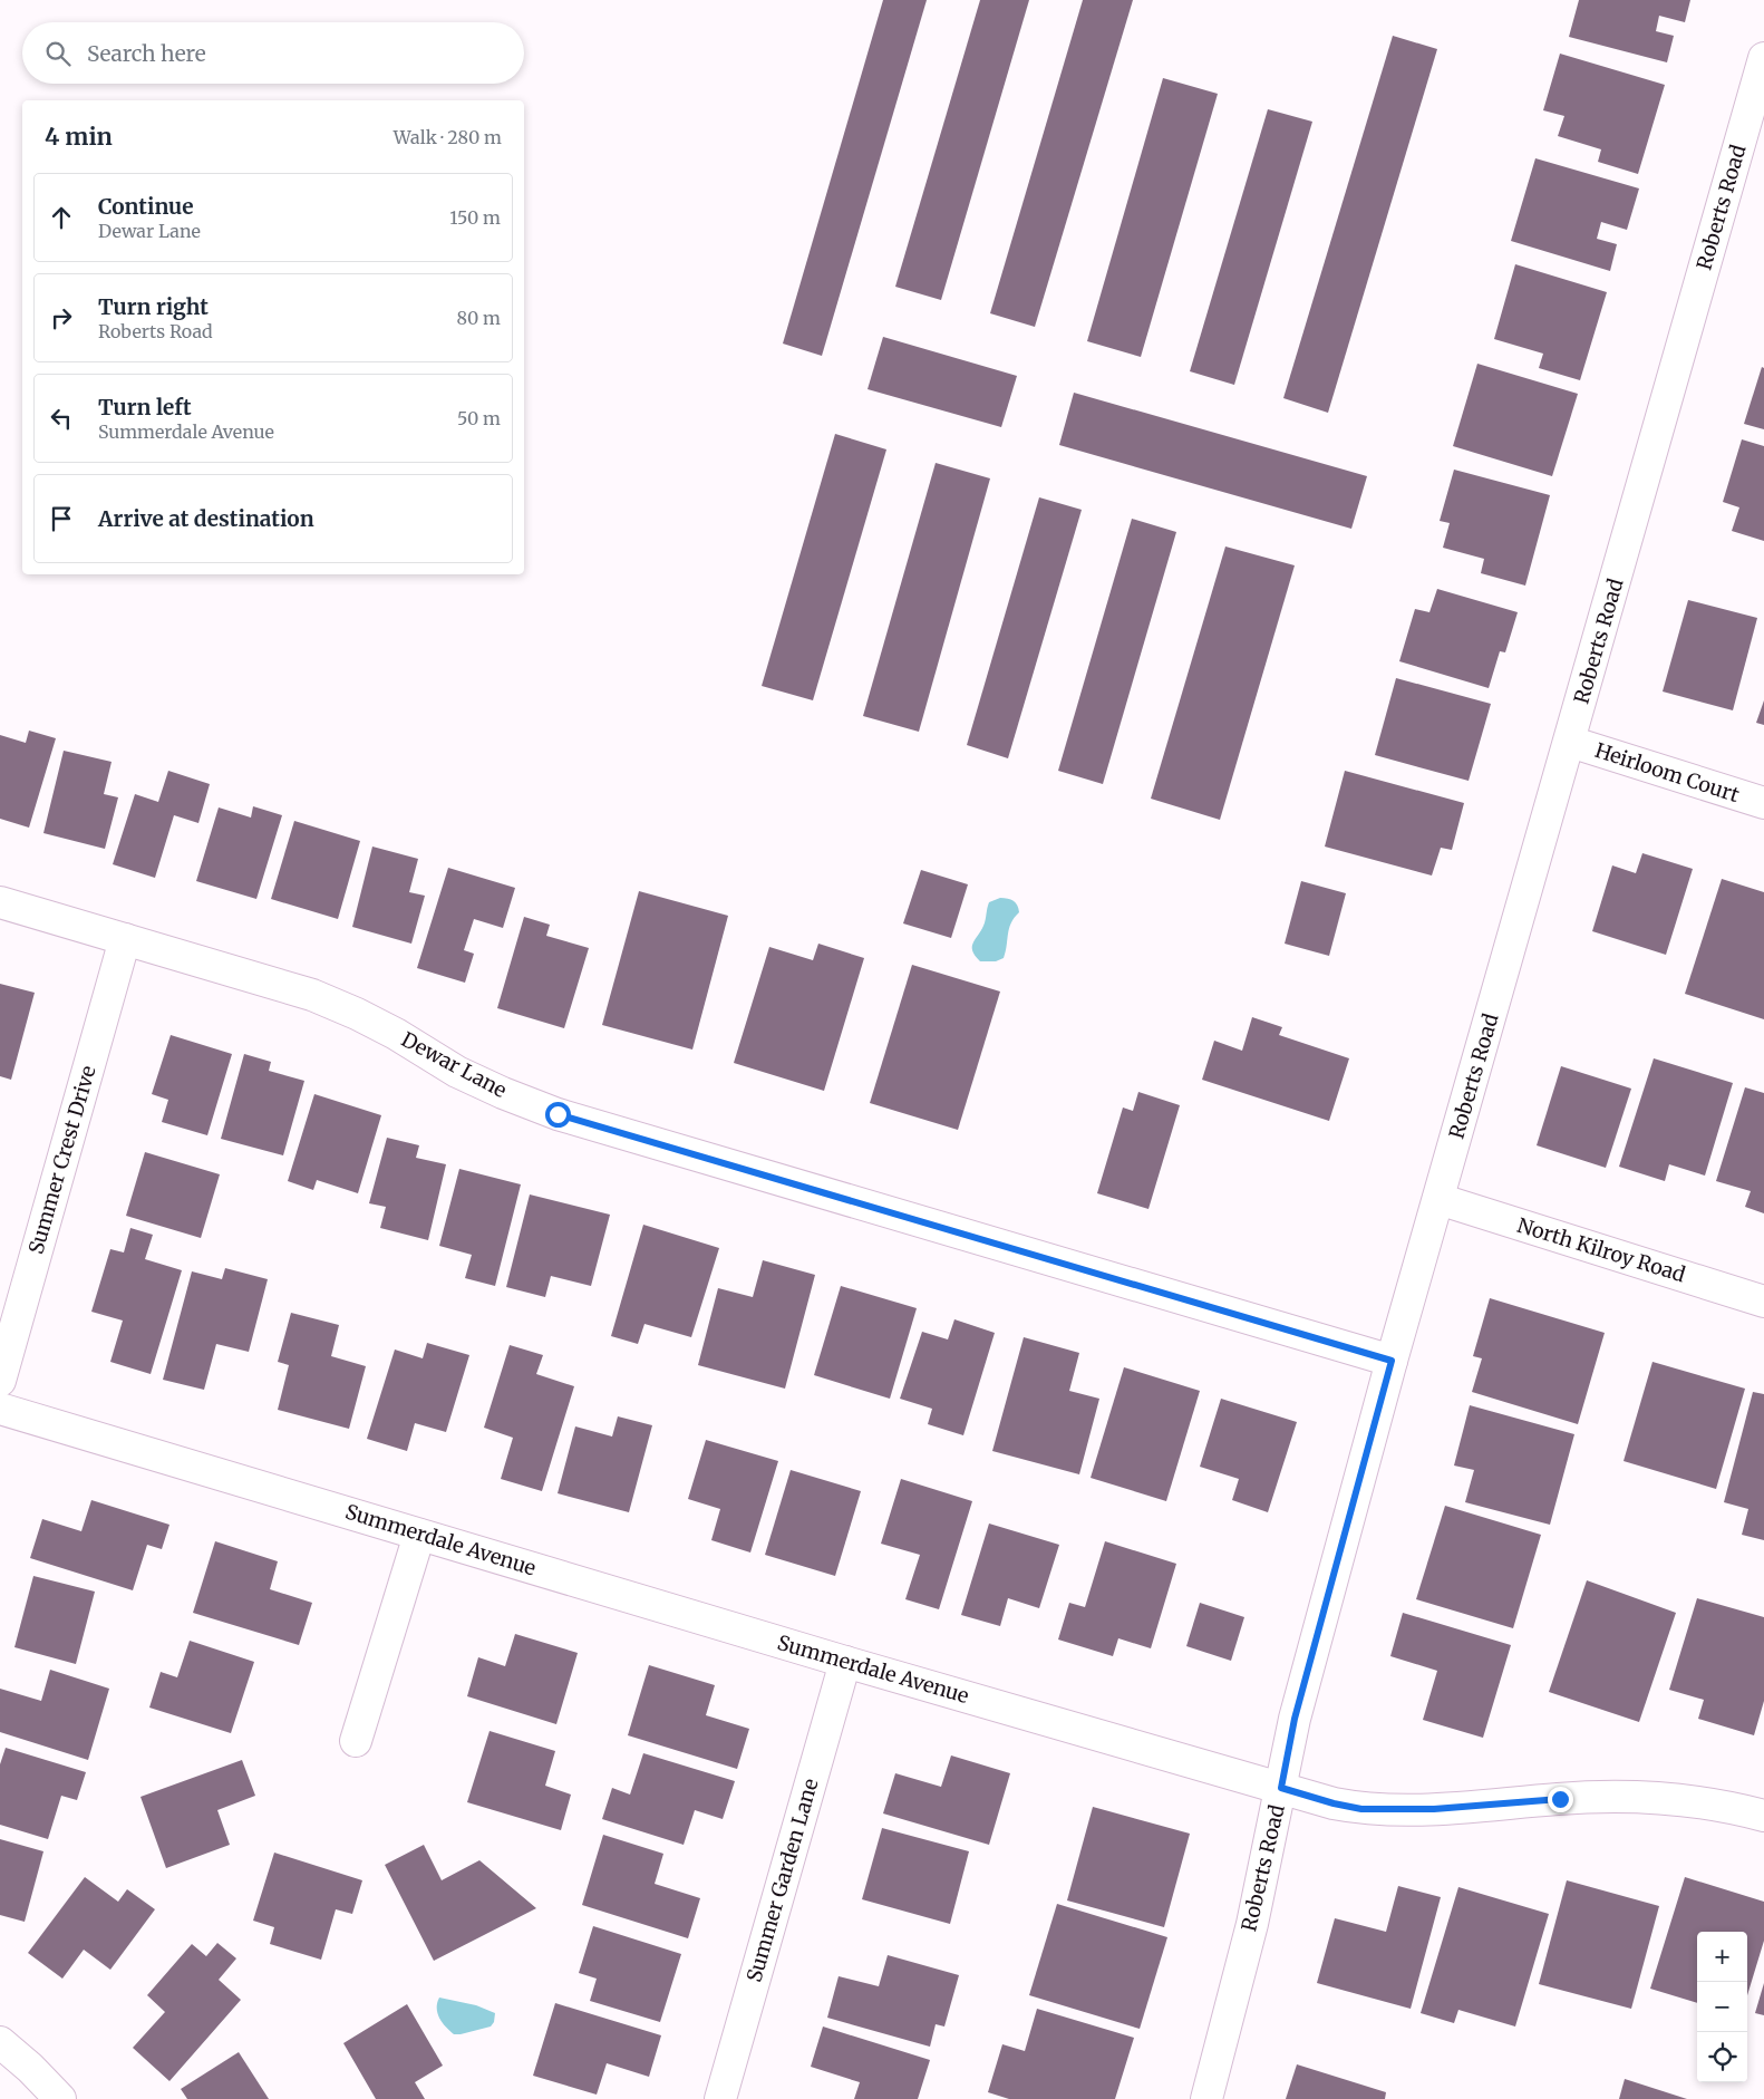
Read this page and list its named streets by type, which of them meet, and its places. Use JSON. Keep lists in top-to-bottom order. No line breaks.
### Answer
{"streets":{"street":["Roberts Road","Heirloom Court","Dewar Lane","Summer Crest Drive","North Kilroy Road","Summerdale Avenue","Summer Garden Lane"]},"crossings":[["Roberts Road","Heirloom Court"],["Roberts Road","Dewar Lane"],["Roberts Road","North Kilroy Road"],["Roberts Road","Summerdale Avenue"],["Dewar Lane","Summer Crest Drive"],["Summerdale Avenue","Summer Garden Lane"]],"page":{"search":"Search here","heading":["4 min","Walk · 280 m"],"list":[["Continue","Dewar Lane","150 m"],["Turn right","Roberts Road","80 m"],["Turn left","Summerdale Avenue","50 m"],"Arrive at destination"],"map_buttons":["+","−"]}}
